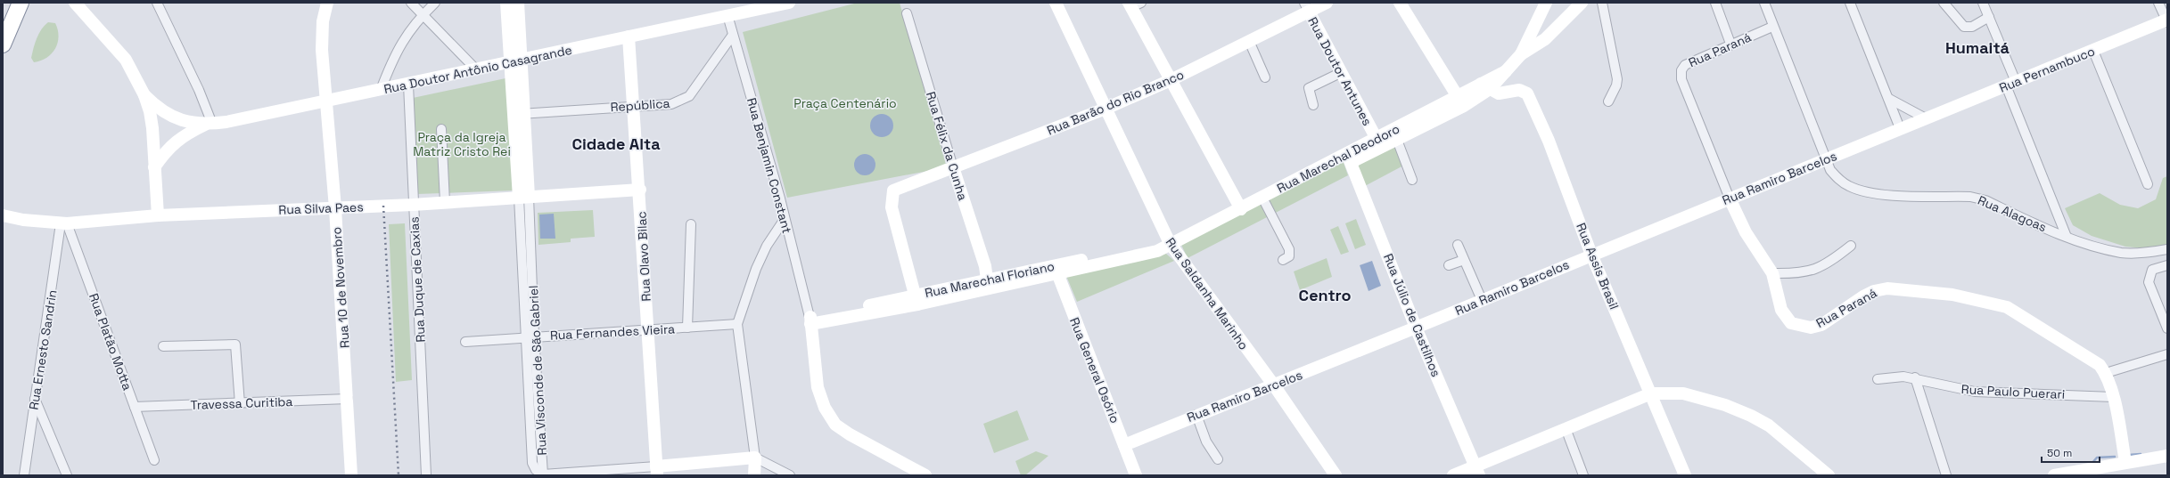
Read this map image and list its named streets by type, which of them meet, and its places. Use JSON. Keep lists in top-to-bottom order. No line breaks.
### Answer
{"streets":{"main road":["Rua Paraná","Rua Doutor Antônio Casagrande","Rua Pernambuco","Rua Doutor Antunes","Rua Barão do Rio Branco","Rua Félix da Cunha","Rua Marechal Deodoro","Rua Ramiro Barcelos","Rua Silva Paes","Rua Olavo Bilac","Rua Assis Brasil","Rua Marechal Floriano","Rua 10 de Novembro","Rua Saldanha Marinho","Rua Júlio de Castilhos","Rua Visconde de São Gabriel","Rua General Osório"],"street":["República","Rua Benjamin Constant","Rua Alagoas","Rua Duque de Caxias","Rua Fernandes Vieira","Rua Platão Motta","Rua Ernesto Sandrin","Rua Paulo Puerari","Travessa Curitiba"]},"crossings":[["Rua Paraná","Rua Ramiro Barcelos"],["Rua Paraná","Rua Alagoas"],["Rua Paraná","Rua Paulo Puerari"],["Rua Doutor Antônio Casagrande","Rua Benjamin Constant"],["Rua Doutor Antônio Casagrande","Rua Olavo Bilac"],["Rua Doutor Antônio Casagrande","Rua Duque de Caxias"],["Rua Doutor Antônio Casagrande","Rua 10 de Novembro"],["Rua Doutor Antônio Casagrande","Rua Visconde de São Gabriel"],["Rua Pernambuco","Rua Ramiro Barcelos"],["Rua Doutor Antunes","Rua Barão do Rio Branco"],["Rua Doutor Antunes","Rua Marechal Deodoro"],["Rua Barão do Rio Branco","Rua Félix da Cunha"],["Rua Barão do Rio Branco","Rua Marechal Floriano"],["Rua Barão do Rio Branco","Rua Saldanha Marinho"],["República","Rua Benjamin Constant"],["República","Rua Olavo Bilac"],["República","Rua Visconde de São Gabriel"],["Rua Félix da Cunha","Rua Marechal Floriano"],["Rua Marechal Deodoro","Rua Assis Brasil"],["Rua Marechal Deodoro","Rua Marechal Floriano"],["Rua Marechal Deodoro","Rua Saldanha Marinho"],["Rua Marechal Deodoro","Rua Júlio de Castilhos"],["Rua Benjamin Constant","Rua Marechal Floriano"],["Rua Ramiro Barcelos","Rua Alagoas"],["Rua Ramiro Barcelos","Rua Assis Brasil"],["Rua Ramiro Barcelos","Rua Saldanha Marinho"],["Rua Ramiro Barcelos","Rua Júlio de Castilhos"],["Rua Ramiro Barcelos","Rua General Osório"],["Rua Silva Paes","Rua Olavo Bilac"],["Rua Silva Paes","Rua Duque de Caxias"],["Rua Silva Paes","Rua 10 de Novembro"],["Rua Silva Paes","Rua Platão Motta"],["Rua Silva Paes","Rua Ernesto Sandrin"],["Rua Silva Paes","Rua Visconde de São Gabriel"],["Rua Olavo Bilac","Rua Fernandes Vieira"],["Rua Marechal Floriano","Rua Saldanha Marinho"],["Rua Marechal Floriano","Rua General Osório"],["Rua 10 de Novembro","Travessa Curitiba"],["Rua Fernandes Vieira","Rua Visconde de São Gabriel"],["Rua Platão Motta","Rua Ernesto Sandrin"],["Rua Platão Motta","Travessa Curitiba"]],"districts":["Humaitá","Cidade Alta","Centro"],"parks":["Praça Centenário","Praça da Igreja Matriz Cristo Rei"],"scale_bar":"50 m"}
